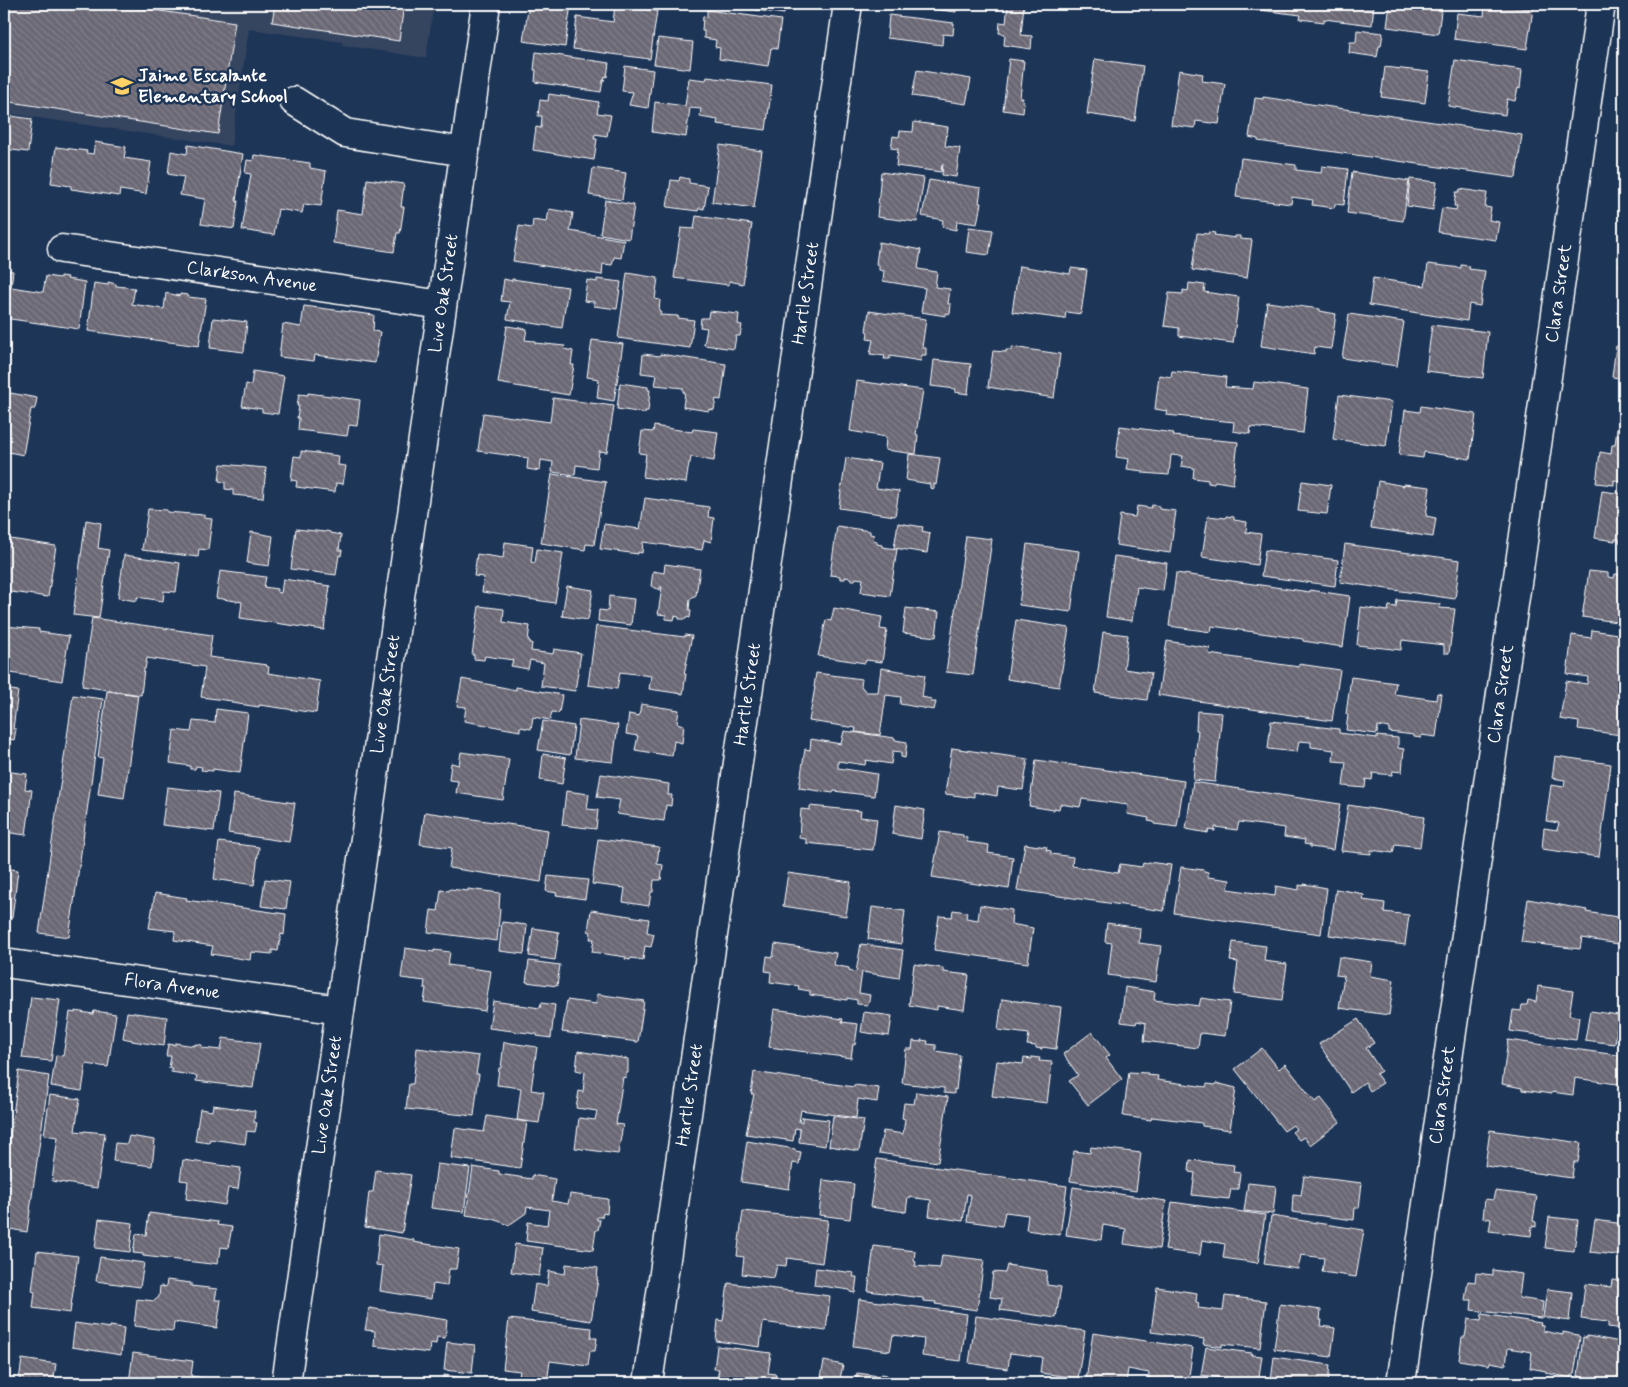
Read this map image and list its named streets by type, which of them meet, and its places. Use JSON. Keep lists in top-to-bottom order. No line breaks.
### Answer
{"streets":{"street":["Clarkson Avenue","Live Oak Street","Hartle Street","Clara Street","Flora Avenue"]},"crossings":[["Clarkson Avenue","Live Oak Street"],["Live Oak Street","Flora Avenue"]],"places":{"school or university":["Jaime Escalante Elementary School"]}}
